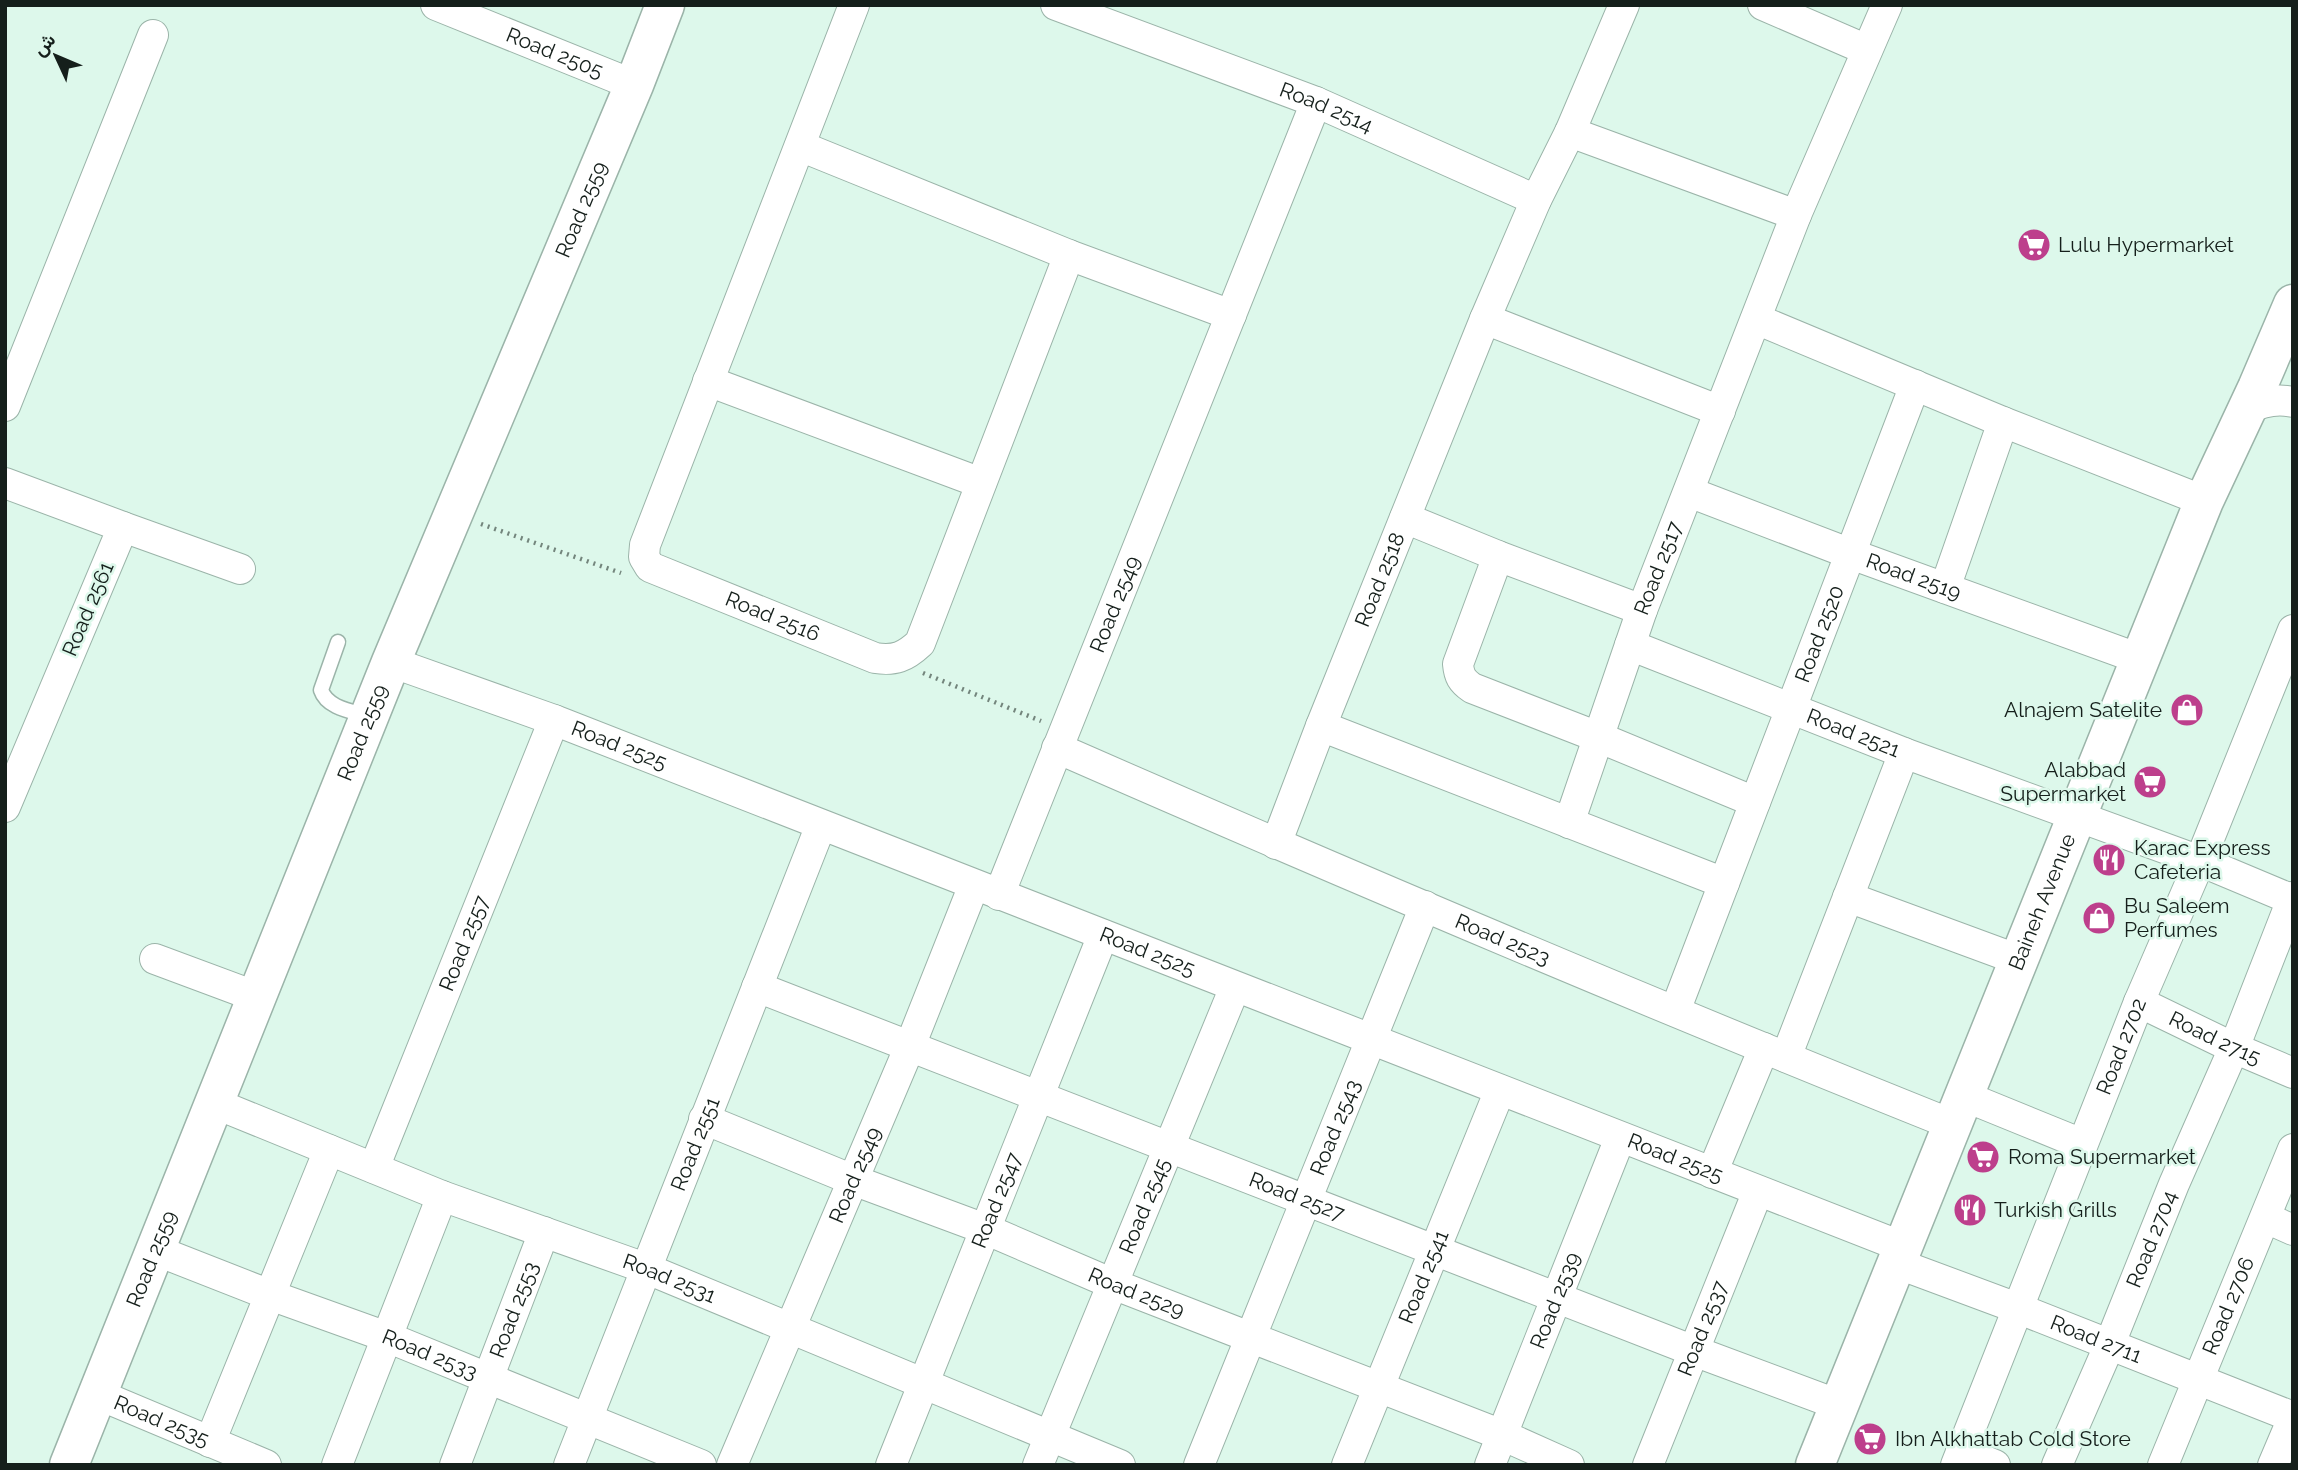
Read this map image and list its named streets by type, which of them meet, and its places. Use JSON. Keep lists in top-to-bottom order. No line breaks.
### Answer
{"streets":{"street":["Road 2505","Road 2514","Road 2559","Road 2517","Road 2519","Road 2518","Road 2549","Road 2561","Road 2516","Road 2520","Road 2521","Road 2525","Baineh Avenue","Road 2523","Road 2557","Road 2715","Road 2702","Road 2543","Road 2551","Road 2527","Road 2547","Road 2545","Road 2704","Road 2541","Road 2531","Road 2529","Road 2539","Road 2706","Road 2553","Road 2537","Road 2711","Road 2533","Road 2535"]},"crossings":[["Road 2505","Road 2559"],["Road 2514","Road 2518"],["Road 2514","Road 2549"],["Road 2559","Road 2525"],["Road 2559","Road 2531"],["Road 2559","Road 2533"],["Road 2559","Road 2535"],["Road 2517","Road 2519"],["Road 2517","Road 2521"],["Road 2519","Road 2520"],["Road 2519","Baineh Avenue"],["Road 2518","Road 2523"],["Road 2549","Road 2525"],["Road 2549","Road 2523"],["Road 2549","Road 2527"],["Road 2549","Road 2531"],["Road 2549","Road 2529"],["Road 2520","Road 2521"],["Road 2520","Road 2523"],["Road 2521","Baineh Avenue"],["Road 2521","Road 2702"],["Road 2521","Road 2704"],["Road 2525","Baineh Avenue"],["Road 2525","Road 2557"],["Road 2525","Road 2543"],["Road 2525","Road 2551"],["Road 2525","Road 2547"],["Road 2525","Road 2545"],["Road 2525","Road 2541"],["Road 2525","Road 2539"],["Road 2525","Road 2537"],["Road 2525","Road 2711"],["Baineh Avenue","Road 2523"],["Baineh Avenue","Road 2527"],["Baineh Avenue","Road 2711"],["Road 2523","Road 2702"],["Road 2523","Road 2543"],["Road 2557","Road 2531"],["Road 2715","Road 2702"],["Road 2715","Road 2704"],["Road 2702","Road 2711"],["Road 2543","Road 2527"],["Road 2543","Road 2529"],["Road 2551","Road 2527"],["Road 2551","Road 2531"],["Road 2551","Road 2529"],["Road 2551","Road 2533"],["Road 2527","Road 2547"],["Road 2527","Road 2545"],["Road 2527","Road 2541"],["Road 2527","Road 2539"],["Road 2527","Road 2537"],["Road 2547","Road 2531"],["Road 2547","Road 2529"],["Road 2545","Road 2531"],["Road 2545","Road 2529"],["Road 2704","Road 2711"],["Road 2541","Road 2529"],["Road 2531","Road 2553"],["Road 2529","Road 2539"],["Road 2706","Road 2711"],["Road 2553","Road 2533"]],"places":{"supermarket":["Lulu Hypermarket","Alabbad Supermarket","Roma Supermarket","Ibn Alkhattab Cold Store"],"shop":["Alnajem Satelite","Bu Saleem Perfumes"],"restaurant":["Karac Express Cafeteria","Turkish Grills"]},"north":"top left"}
